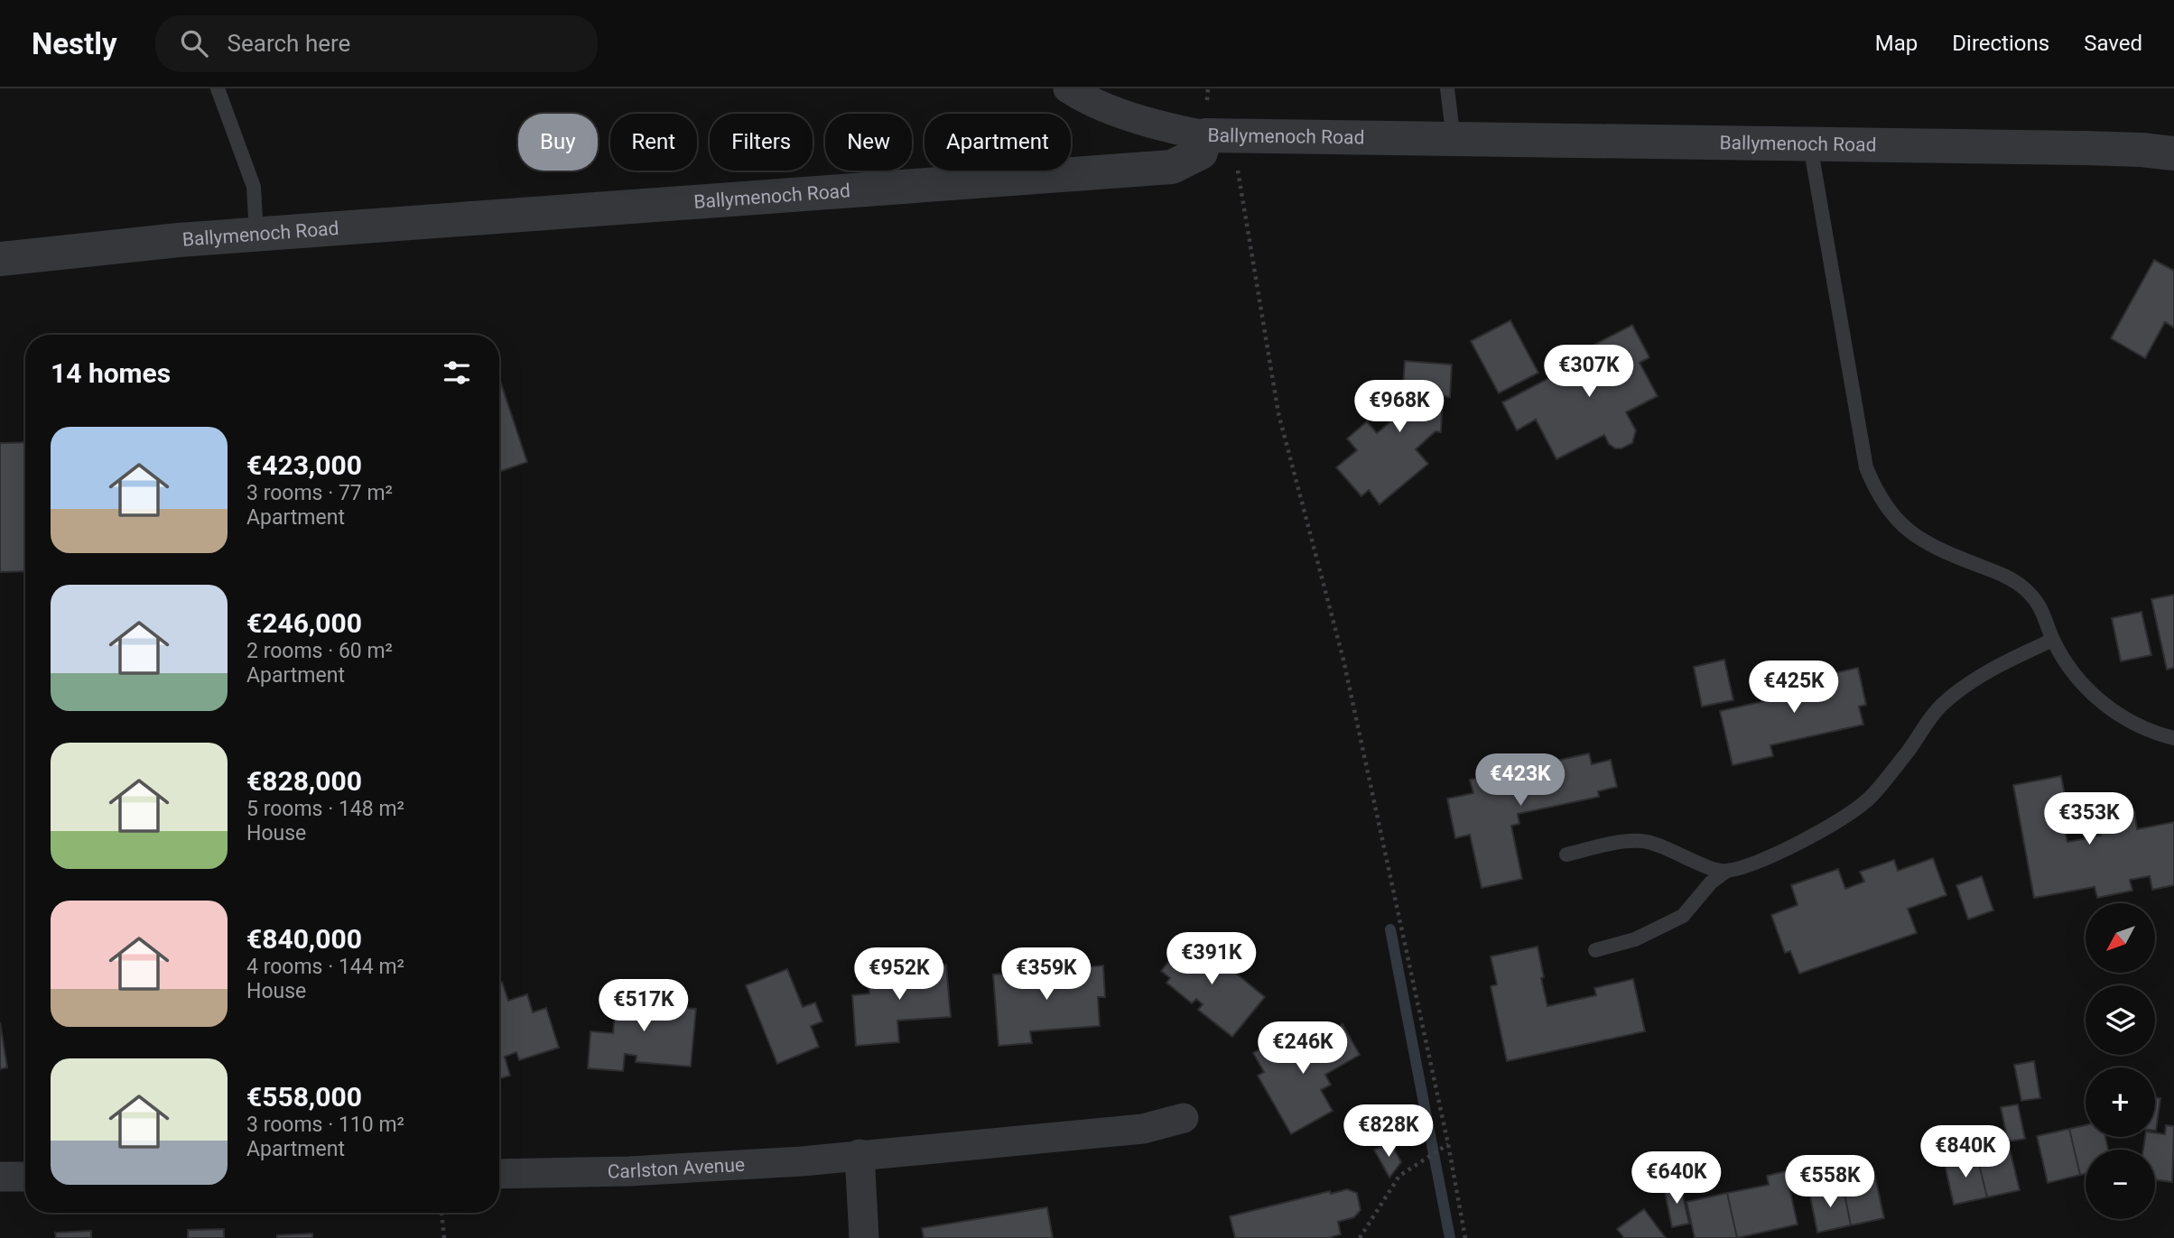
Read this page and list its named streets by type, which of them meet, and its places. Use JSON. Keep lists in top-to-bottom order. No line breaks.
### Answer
{"streets":{"street":["Ballymenoch Road","Carlston Avenue"]},"north":"bottom left","page":{"header":"Nestly","search":"Search here","nav":["Map","Directions","Saved"],"chip":["Buy","Rent","Filters","New","Apartment"],"heading":"14 homes","price":["€307K","€968K","€425K","€423K","€353K","€391K","€952K","€359K","€517K","€246K","€828K","€840K","€640K","€558K"],"list":[{"name":"€423,000","note":"3 rooms · 77 m² · Apartment"},{"name":"€246,000","note":"2 rooms · 60 m² · Apartment"},{"name":"€828,000","note":"5 rooms · 148 m² · House"},{"name":"€840,000","note":"4 rooms · 144 m² · House"},{"name":"€558,000","note":"3 rooms · 110 m² · Apartment"}],"map_buttons":["+","−"]}}
